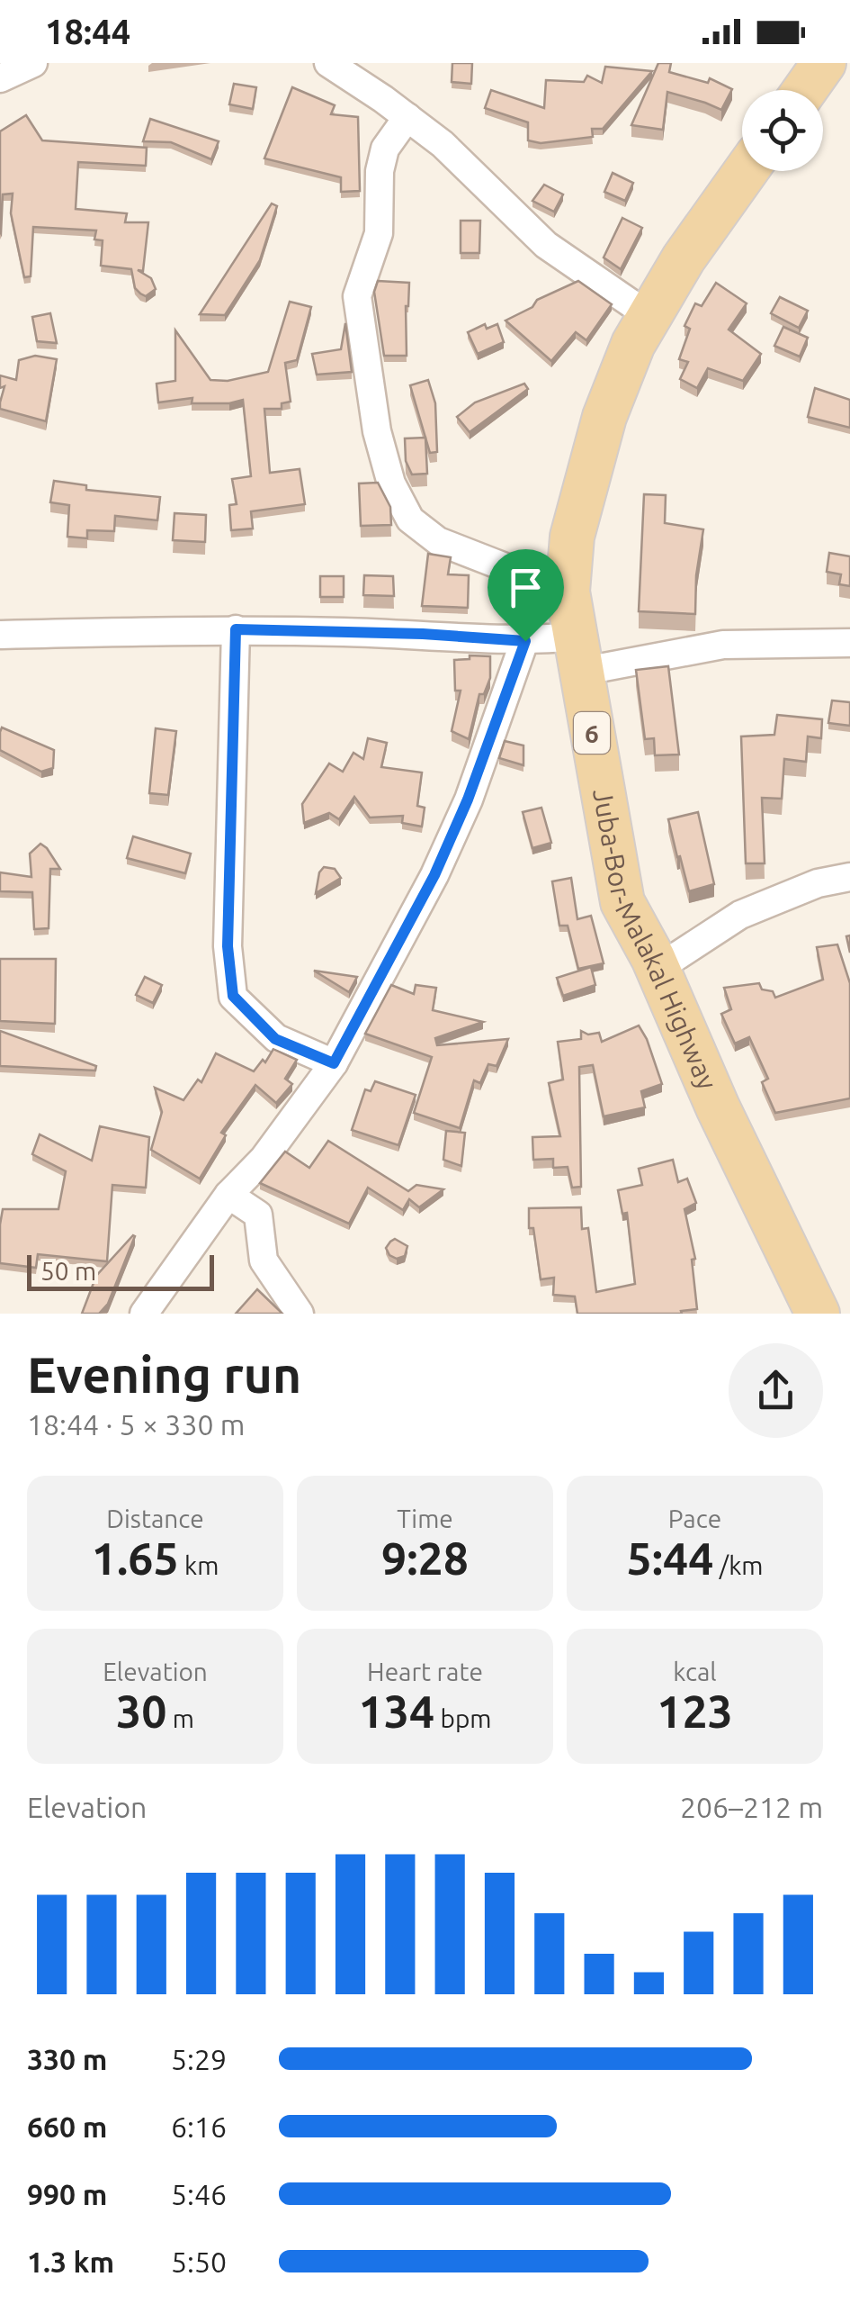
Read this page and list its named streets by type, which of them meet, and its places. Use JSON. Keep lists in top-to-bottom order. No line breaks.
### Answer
{"streets":{"main road":["6","Juba-Bor-Malakal Highway"]},"scale_bar":"50 m","page":{"status":"18:44","scale":"50 m","heading":["Evening run","18:44 · 5 × 330 m"],"stats":[["Distance","1.65 km"],["Time","9:28"],["Pace","5:44 /km"],["Elevation","30 m"],["Heart rate","134 bpm"],["kcal","123"]],"chart":["Elevation","206–212 m"],"list":[{"name":"330 m","note":"5:29"},{"name":"660 m","note":"6:16"},{"name":"990 m","note":"5:46"},{"name":"1.3 km","note":"5:50"}]}}
